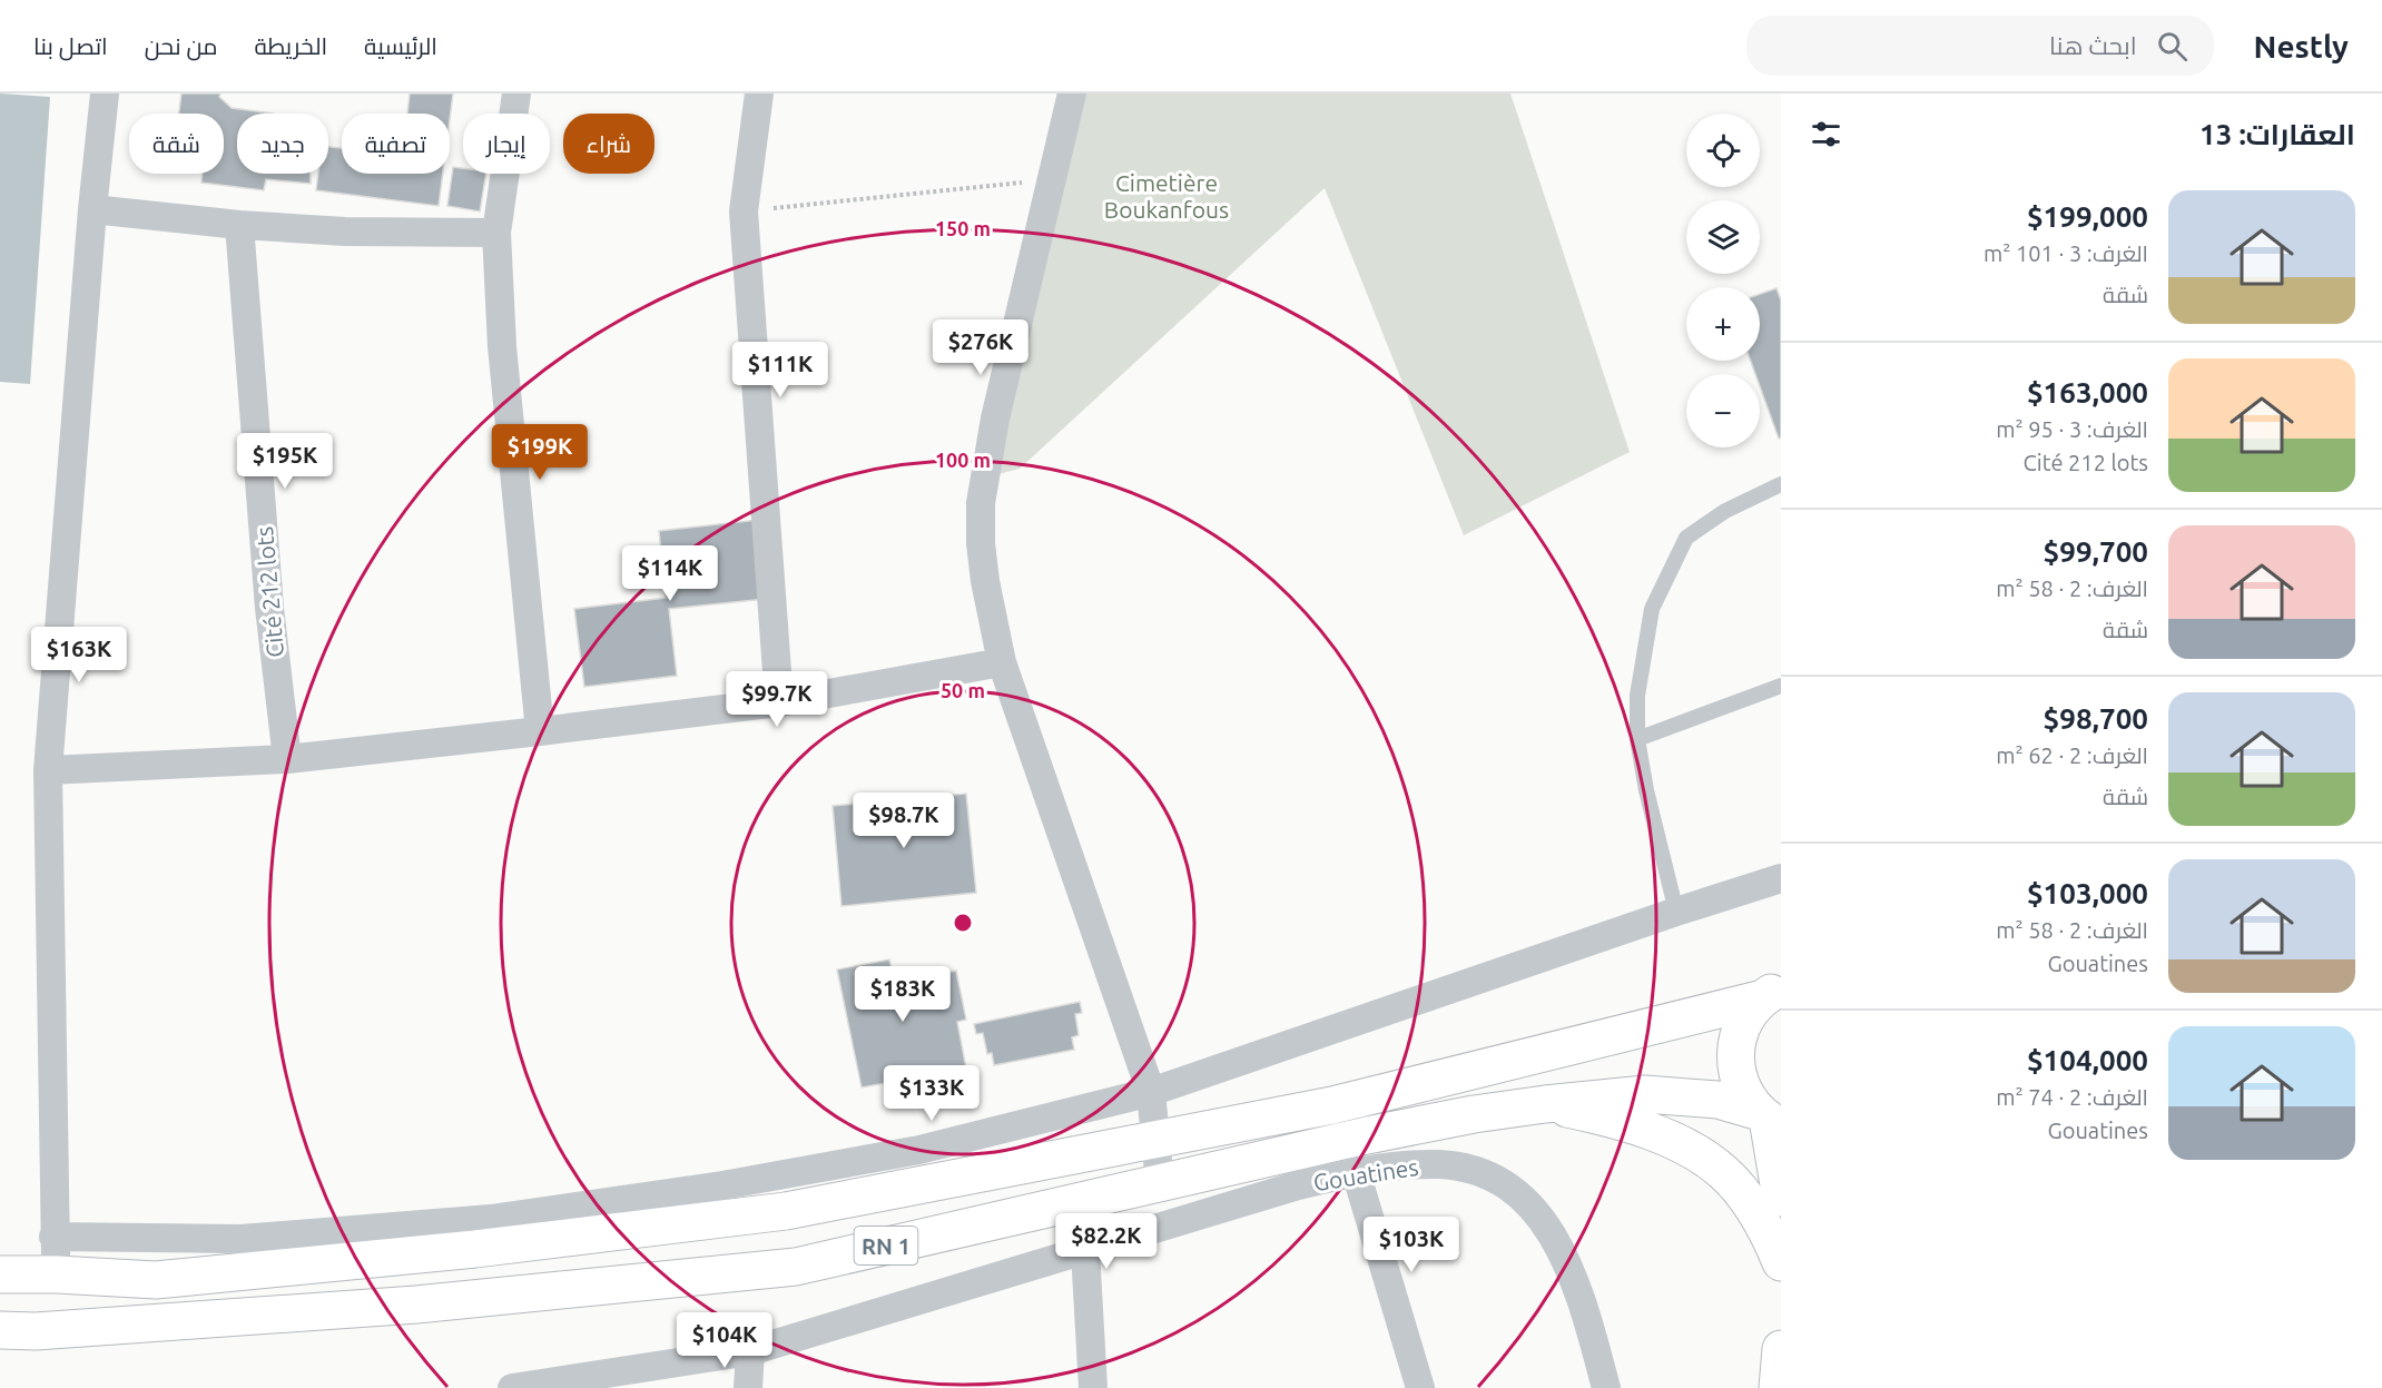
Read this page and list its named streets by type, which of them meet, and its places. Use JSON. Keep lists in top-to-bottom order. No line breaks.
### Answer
{"streets":{"main road":["RN 1"],"street":["Cité 212 lots","Gouatines"]},"parks":["Cimetière Boukanfous"],"page":{"header":"Nestly","search":"ابحث هنا","nav":["الرئيسية","الخريطة","من نحن","اتصل بنا"],"heading":"العقارات: 13","map_buttons":["+","−"],"chip":["شراء","إيجار","تصفية","جديد","شقة"],"list":[{"name":"$199,000","note":"الغرف: 3 · 101 m² · شقة"},{"name":"$163,000","note":"الغرف: 3 · 95 m² · Cité 212 lots"},{"name":"$99,700","note":"الغرف: 2 · 58 m² · شقة"},{"name":"$98,700","note":"الغرف: 2 · 62 m² · شقة"},{"name":"$103,000","note":"الغرف: 2 · 58 m² · Gouatines"},{"name":"$104,000","note":"الغرف: 2 · 74 m² · Gouatines"}],"price":["$276K","$111K","$199K","$195K","$114K","$163K","$99.7K","$98.7K","$183K","$133K","$82.2K","$103K","$104K"]},"rings":["150 m","100 m","50 m"]}
